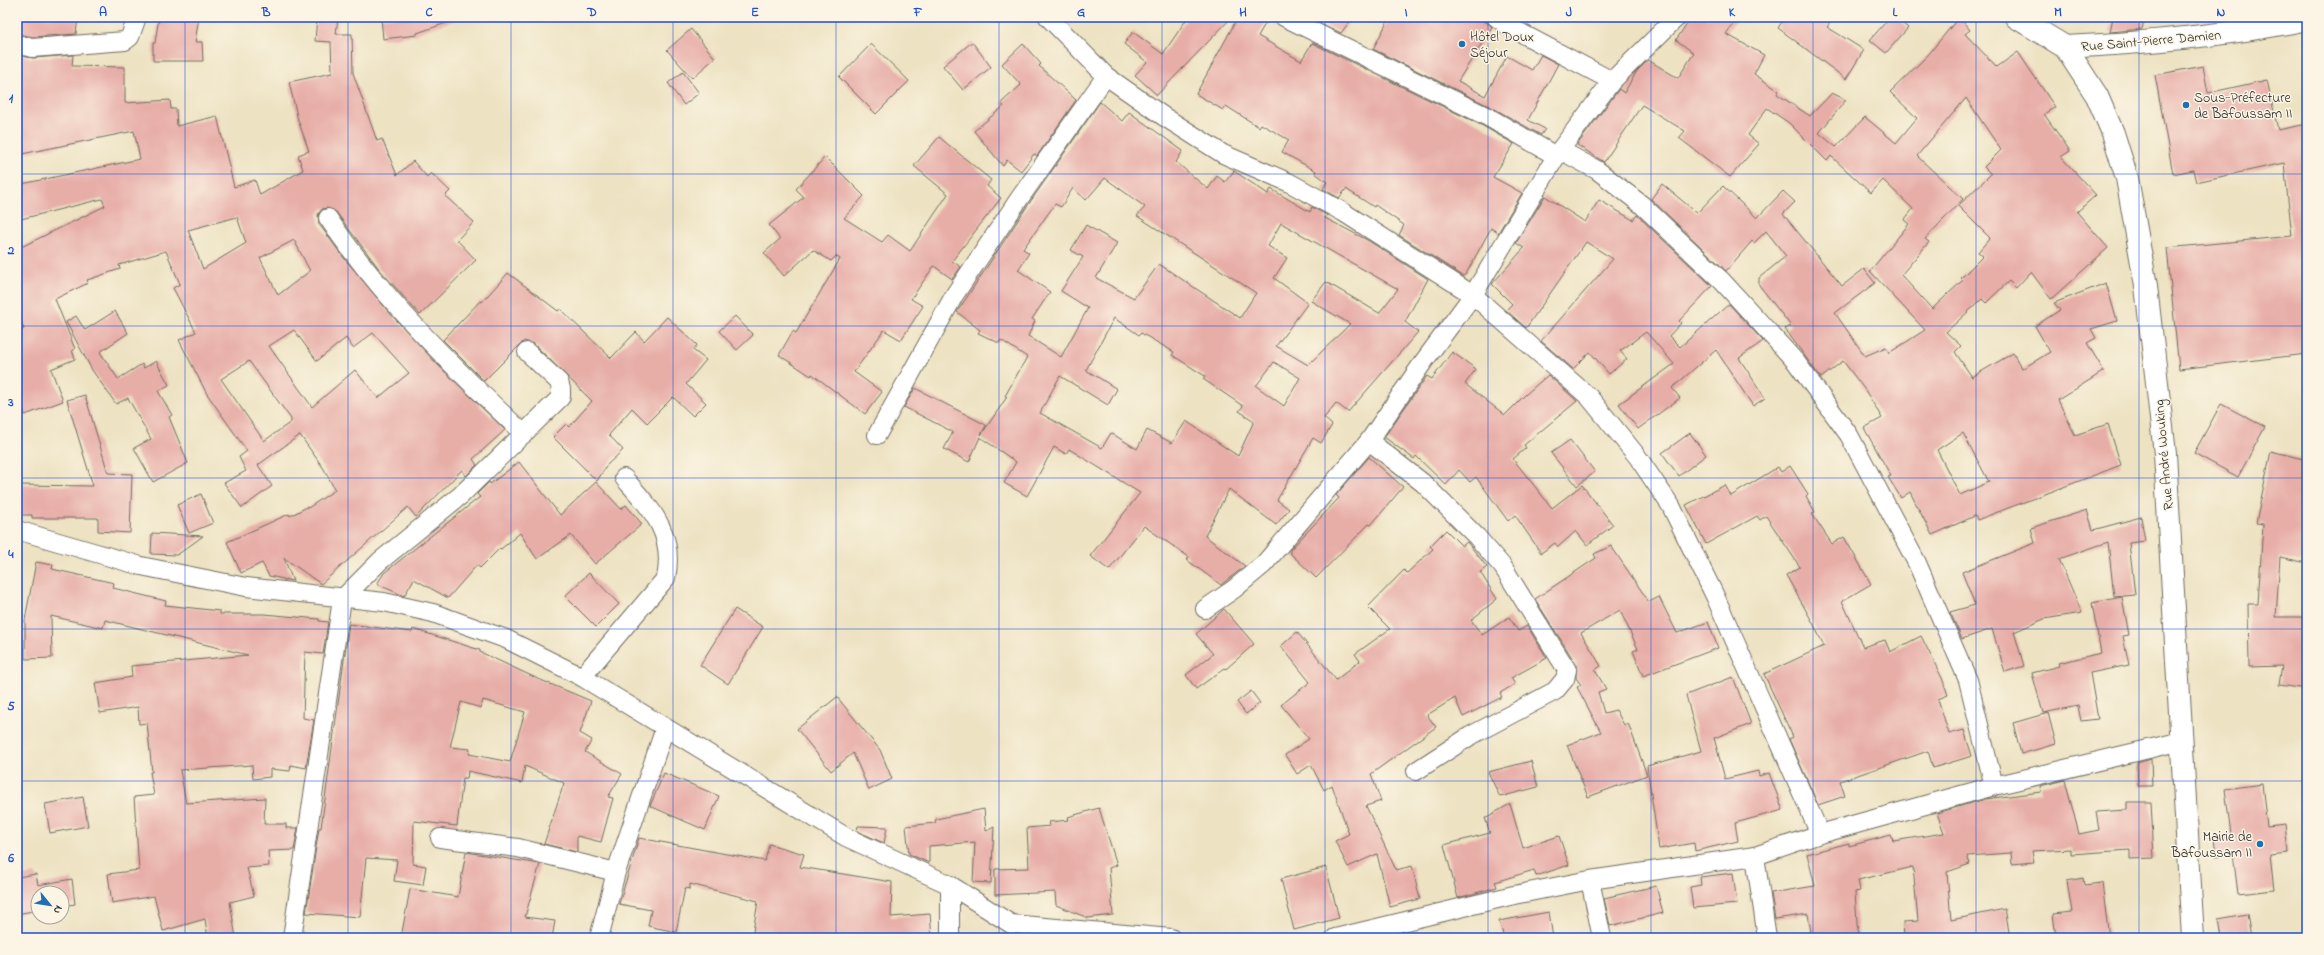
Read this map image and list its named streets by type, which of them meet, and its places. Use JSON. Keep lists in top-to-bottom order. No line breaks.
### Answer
{"streets":{"street":["Rue Saint-Pierre Damien","Rue André Wouking"]},"crossings":[["Rue Saint-Pierre Damien","Rue André Wouking"]],"places":["Hôtel Doux Séjour","Sous-Préfecture de Bafoussam II","Mairie de Bafoussam II"],"north":"bottom right","grid":{"columns":["A","B","C","D","E","F","G","H","I","J","K","L","M","N"],"rows":["1","2","3","4","5","6"]}}
